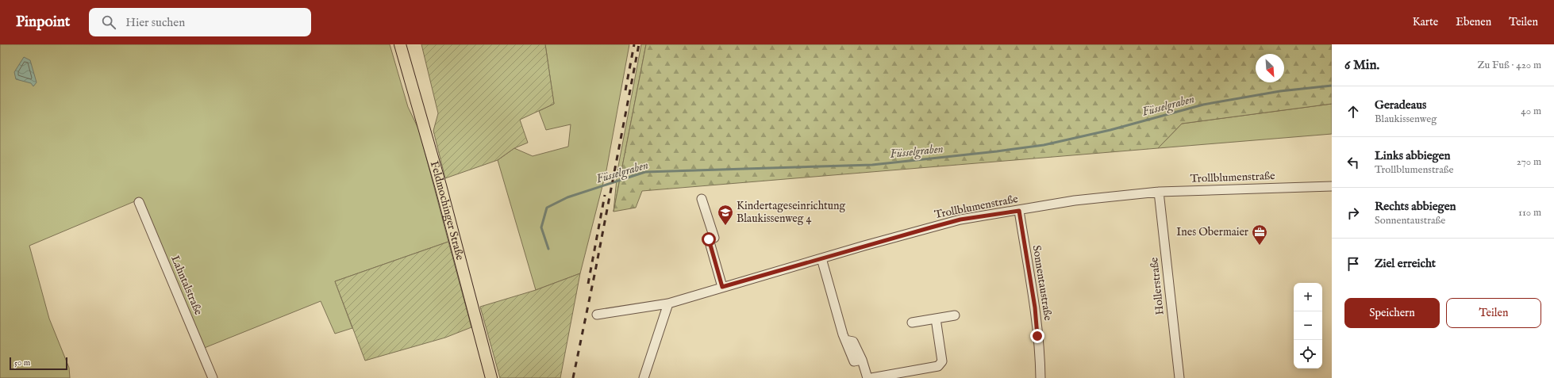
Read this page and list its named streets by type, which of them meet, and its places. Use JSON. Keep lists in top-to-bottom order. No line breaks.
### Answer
{"streets":{"main road":["Feldmochinger Straße"],"street":["Trollblumenstraße","Sonnentaustraße","Lahntalstraße","Hollerstraße"]},"crossings":[["Trollblumenstraße","Sonnentaustraße"],["Trollblumenstraße","Hollerstraße"]],"water":["Füsselgraben"],"places":{"school or university":["Kindertageseinrichtung Blaukissenweg 4"],"office":["Ines Obermaier"]},"scale_bar":"50 m","north":"bottom right","page":{"header":"Pinpoint","search":"Hier suchen","nav":["Karte","Ebenen","Teilen"],"heading":["6 Min.","Zu Fuß · 420 m"],"list":[["Geradeaus","Blaukissenweg","40 m"],["Links abbiegen","Trollblumenstraße","270 m"],["Rechts abbiegen","Sonnentaustraße","110 m"],"Ziel erreicht"],"map_buttons":["+","−"],"buttons":["Speichern","Teilen"],"scale":"50 m"}}
